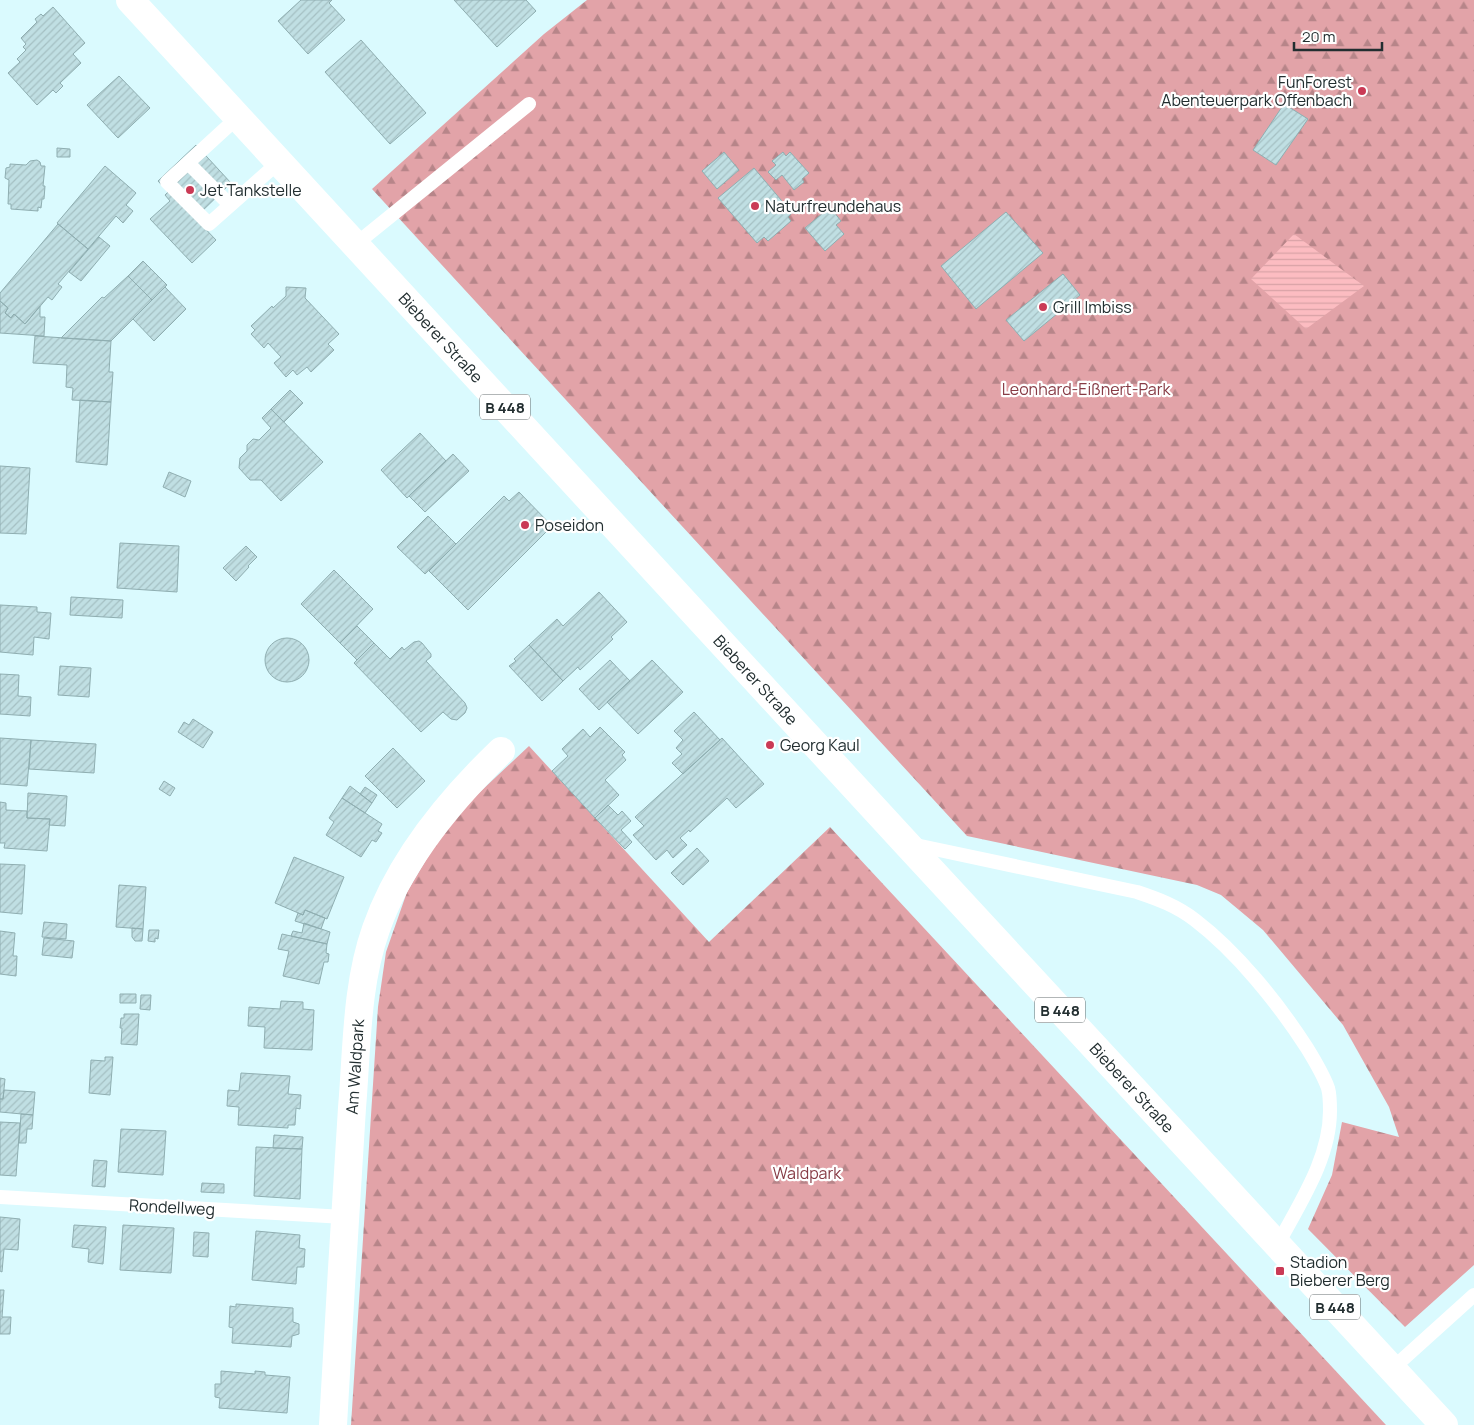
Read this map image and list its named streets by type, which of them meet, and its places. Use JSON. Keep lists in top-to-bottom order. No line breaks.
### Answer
{"streets":{"main road":["Bieberer Straße","B 448","Am Waldpark"],"lane":["Rondellweg"]},"crossings":[["Am Waldpark","Rondellweg"]],"parks":["Leonhard-Eißnert-Park","Waldpark"],"places":{"other":["FunForest Abenteuerpark Offenbach","Jet Tankstelle","Naturfreundehaus","Grill Imbiss","Poseidon","Georg Kaul"],"transit":["Stadion Bieberer Berg"]},"scale_bar":"20 m"}
